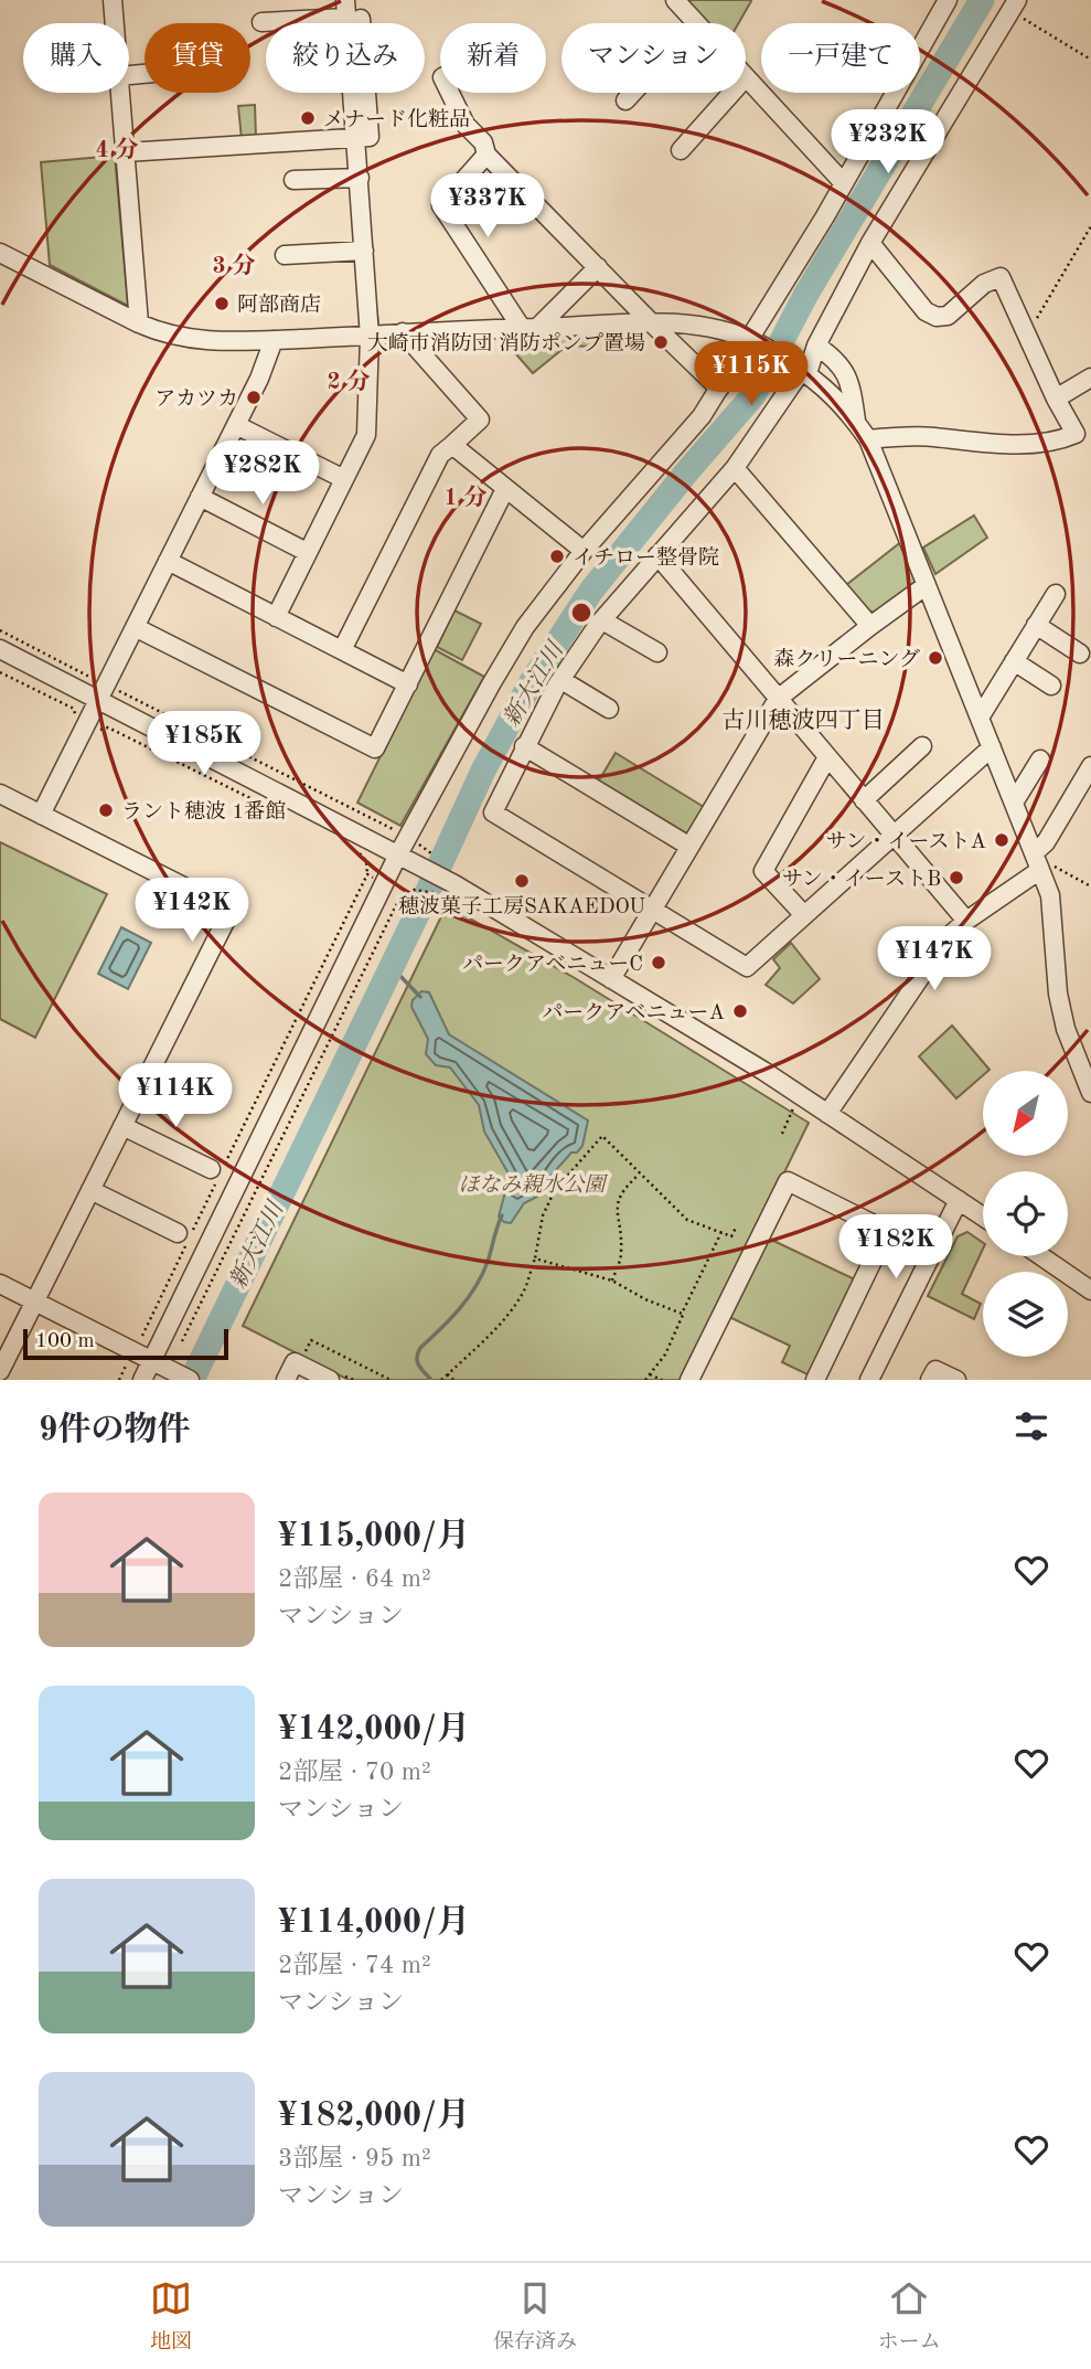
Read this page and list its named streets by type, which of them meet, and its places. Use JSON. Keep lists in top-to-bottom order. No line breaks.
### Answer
{"districts":["古川穂波四丁目"],"water":["新大江川"],"parks":["ほなみ親水公園"],"places":["メナード化粧品","阿部商店","大崎市消防団 消防ポンプ置場","アカツカ","イチロー整骨院","森クリーニング","ラント穂波 1番館","サン・イーストA","サン・イーストB","穂波菓子工房SAKAEDOU","パークアベニューC","パークアベニューA"],"scale_bar":"100 m","north":"bottom left","page":{"chip":["購入","賃貸","絞り込み","新着","マンション","一戸建て"],"price":["¥232K","¥337K","¥115K","¥282K","¥185K","¥142K","¥147K","¥114K","¥182K"],"scale":"100 m","heading":"9件の物件","list":[{"name":"¥115,000/月","note":"2部屋 · 64 m² · マンション"},{"name":"¥142,000/月","note":"2部屋 · 70 m² · マンション"},{"name":"¥114,000/月","note":"2部屋 · 74 m² · マンション"},{"name":"¥182,000/月","note":"3部屋 · 95 m² · マンション"}],"tabs":["地図","保存済み","ホーム"]},"rings":["4 分","3 分","2 分","1 分"]}
